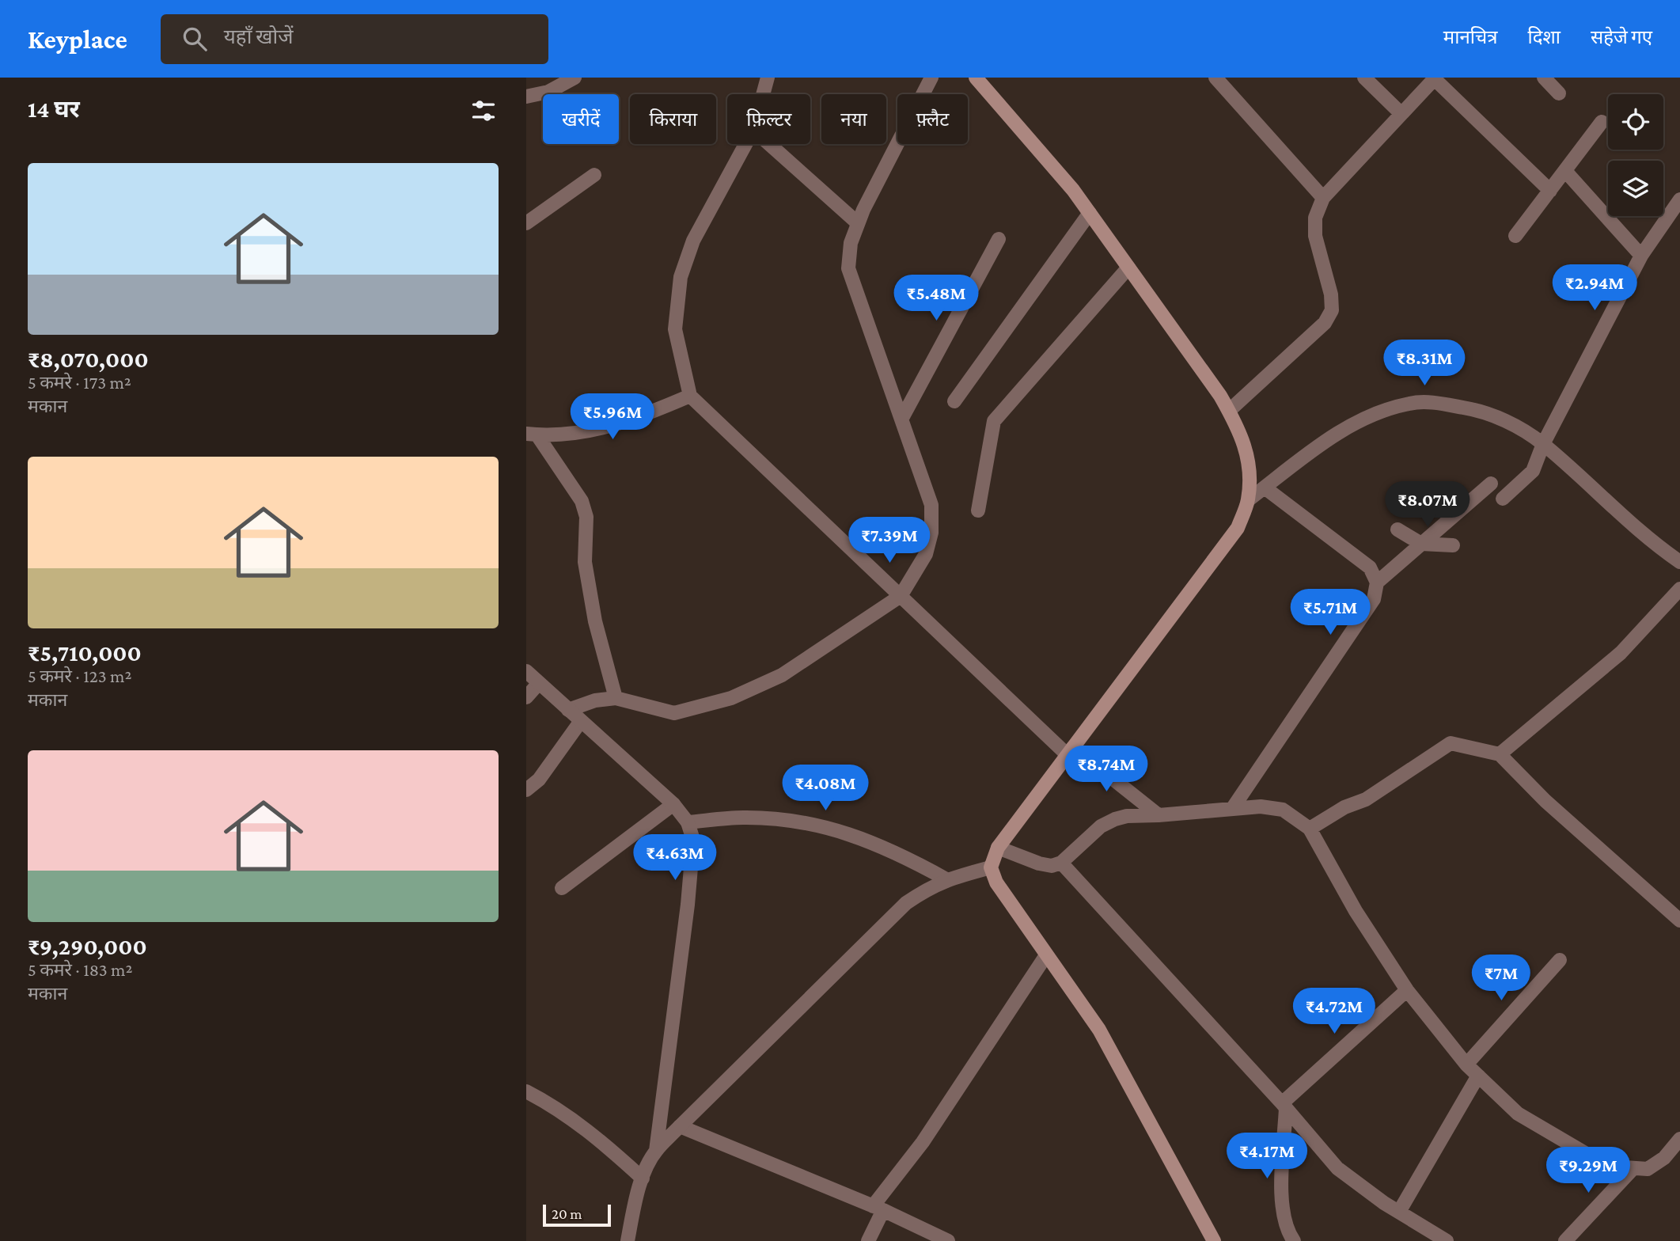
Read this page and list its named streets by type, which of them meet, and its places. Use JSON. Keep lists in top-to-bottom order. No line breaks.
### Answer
{"scale_bar":"20 m","page":{"header":"Keyplace","search":"यहाँ खोजें","nav":["मानचित्र","दिशा","सहेजे गए"],"heading":"14 घर","chip":["खरीदें","किराया","फ़िल्टर","नया","फ़्लैट"],"list":[{"name":"₹8,070,000","note":"5 कमरे · 173 m² · मकान"},{"name":"₹5,710,000","note":"5 कमरे · 123 m² · मकान"},{"name":"₹9,290,000","note":"5 कमरे · 183 m² · मकान"}],"price":["₹2.94M","₹5.48M","₹8.31M","₹5.96M","₹8.07M","₹7.39M","₹5.71M","₹8.74M","₹4.08M","₹4.63M","₹7M","₹4.72M","₹4.17M","₹9.29M"],"scale":"20 m"}}
